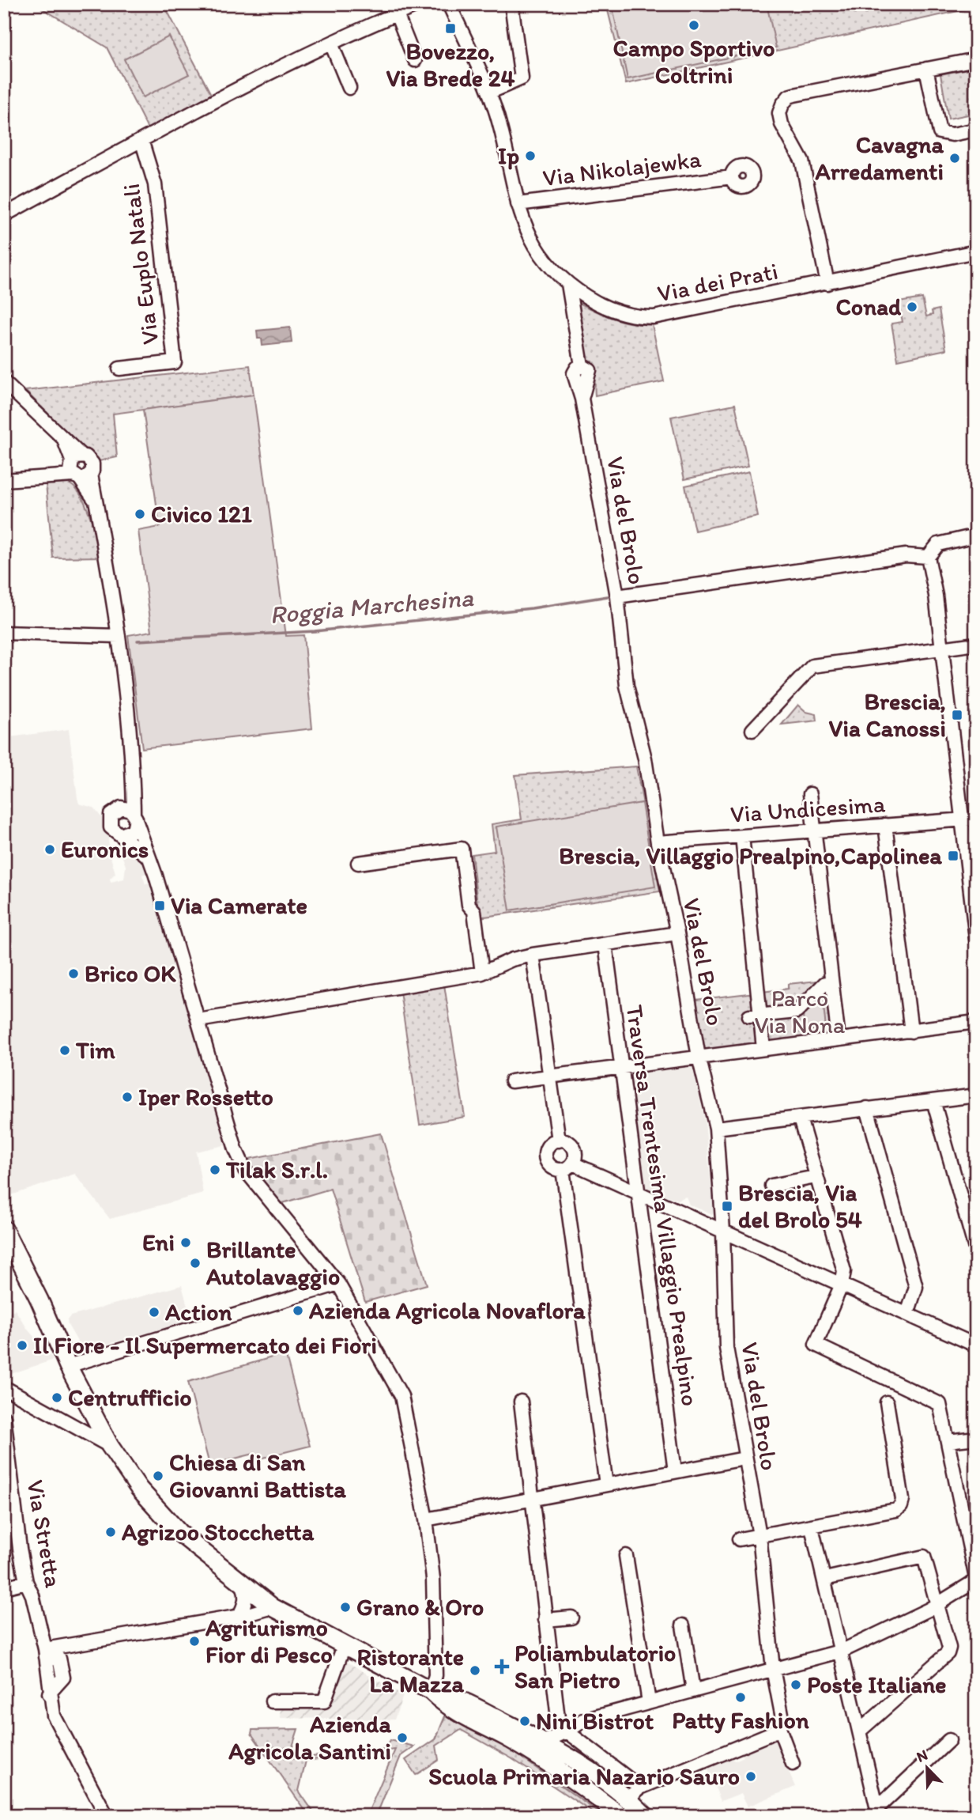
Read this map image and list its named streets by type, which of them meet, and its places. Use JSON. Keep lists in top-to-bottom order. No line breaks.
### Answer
{"streets":{"street":["Via Nikolajewka","Via Euplo Natali","Via dei Prati","Via del Brolo","Via Undicesima","Traversa Trentesima Villaggio Prealpino","Via Stretta"]},"crossings":[["Via Nikolajewka","Via dei Prati"],["Via dei Prati","Via del Brolo"],["Via del Brolo","Via Undicesima"]],"water":["Roggia Marchesina"],"parks":["Parco Via Nona"],"places":{"other":["Campo Sportivo Coltrini","Ip","Cavagna Arredamenti","Conad","Civico 121","Euronics","Brico OK","Tim","Iper Rossetto","Tilak S.r.l.","Eni","Brillante Autolavaggio","Azienda Agricola Novaflora","Action","Il Fiore - Il Supermercato dei Fiori","Centrufficio","Chiesa di San Giovanni Battista","Agrizoo Stocchetta","Grano & Oro","Agriturismo Fior di Pesco","Ristorante La Mazza","Poste Italiane","Patty Fashion","Nini Bistrot","Azienda Agricola Santini","Scuola Primaria Nazario Sauro"],"transit":["Bovezzo, Via Brede 24","Brescia, Via Canossi","Brescia, Villaggio Prealpino,Capolinea","Via Camerate","Brescia, Via del Brolo 54"],"health":["Poliambulatorio San Pietro"]},"north":"top left"}
